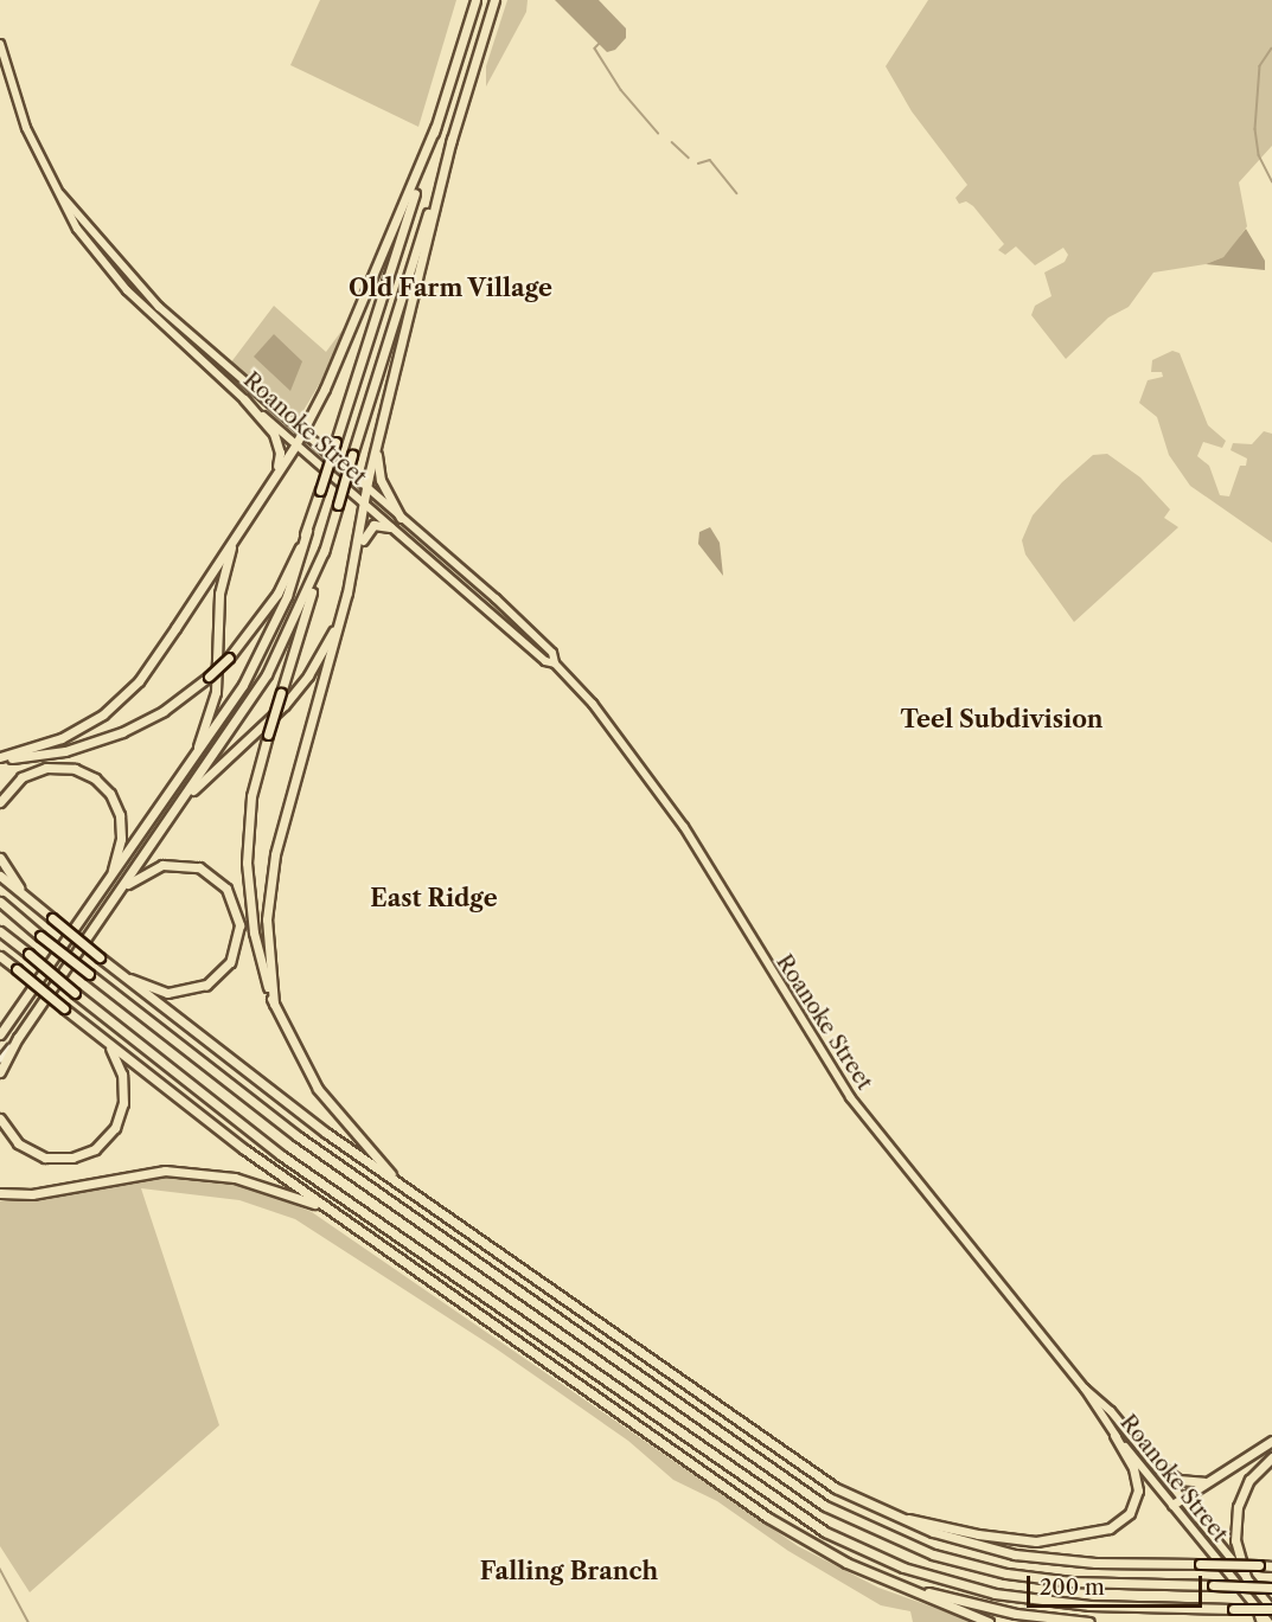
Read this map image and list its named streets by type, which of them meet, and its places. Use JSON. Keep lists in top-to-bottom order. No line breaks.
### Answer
{"streets":{"main road":["Roanoke Street"]},"districts":["Old Farm Village","Teel Subdivision","East Ridge","Falling Branch"],"scale_bar":"200 m"}
